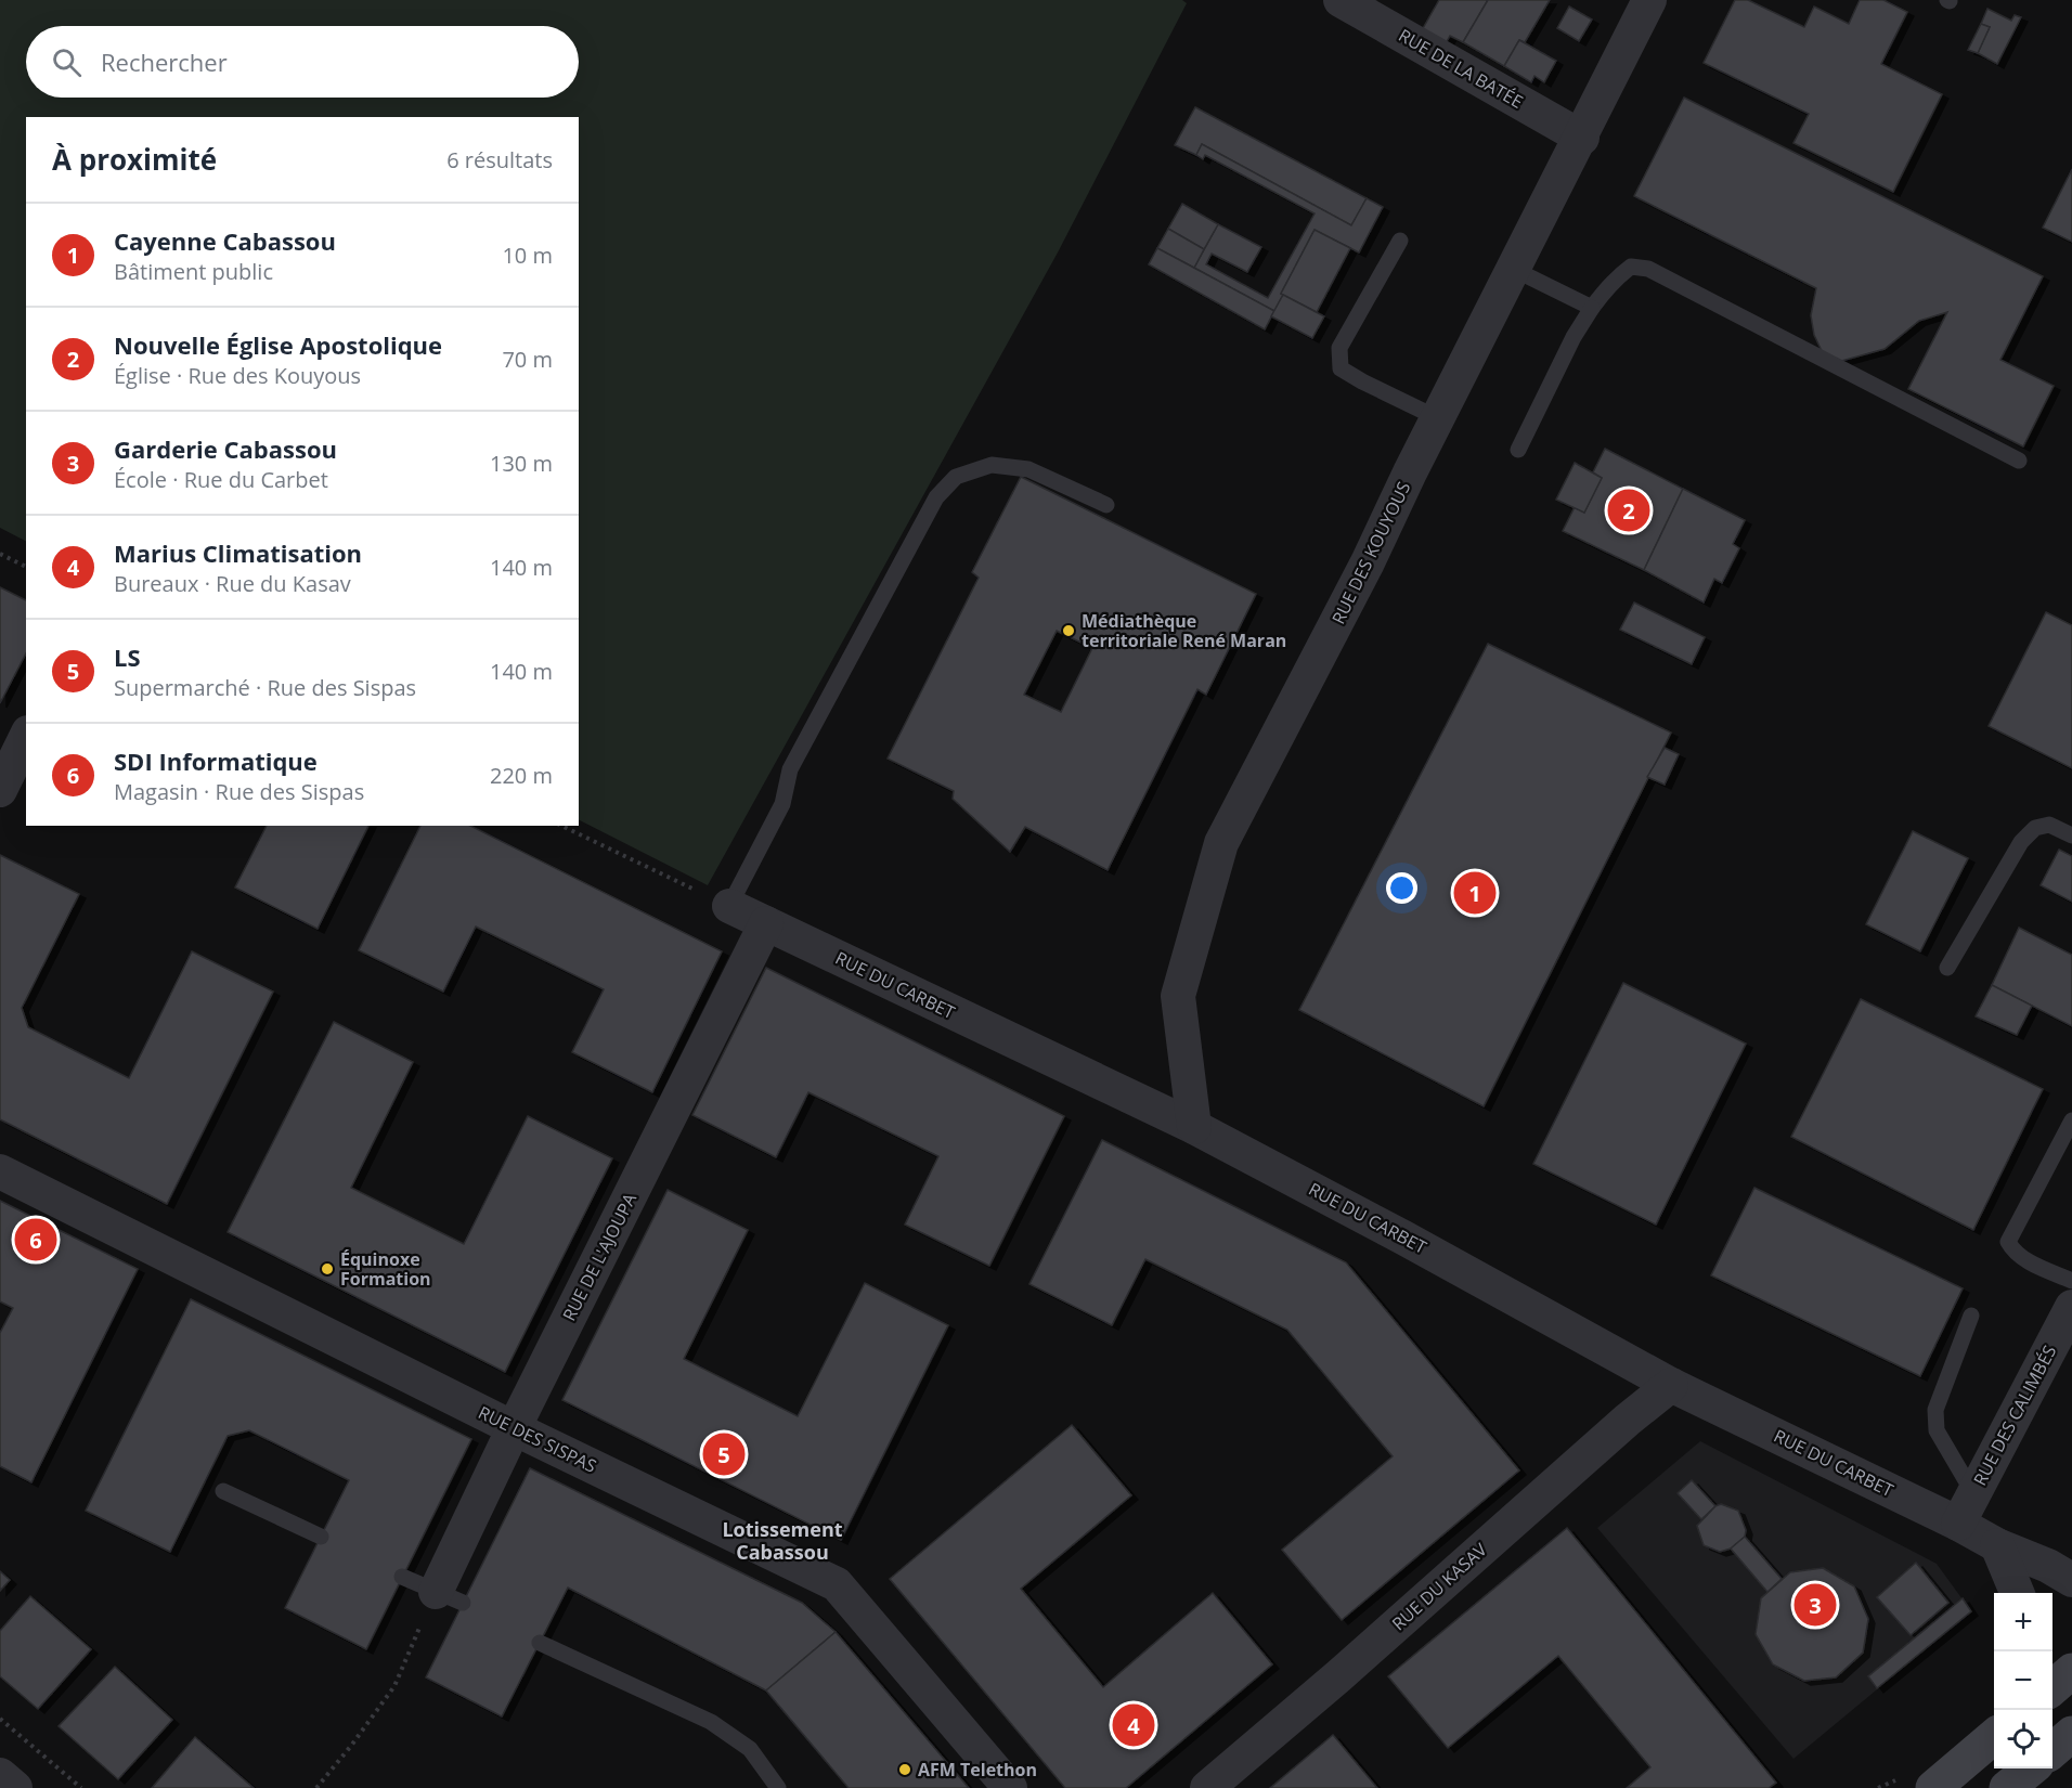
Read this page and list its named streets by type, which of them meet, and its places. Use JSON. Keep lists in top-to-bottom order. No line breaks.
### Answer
{"streets":{"street":["RUE DE LA BATÉE","RUE DES KOUYOUS","RUE DU CARBET","RUE DE L'AJOUPA","RUE DES CALIMBÉS","RUE DES SISPAS","RUE DU KASAV"]},"crossings":[["RUE DE LA BATÉE","RUE DES KOUYOUS"],["RUE DES KOUYOUS","RUE DU CARBET"],["RUE DU CARBET","RUE DE L'AJOUPA"],["RUE DU CARBET","RUE DES CALIMBÉS"],["RUE DU CARBET","RUE DU KASAV"],["RUE DE L'AJOUPA","RUE DES SISPAS"]],"districts":["Lotissement Cabassou"],"places":["Médiathèque territoriale René Maran","Équinoxe Formation","AFM Telethon"],"page":{"search":"Rechercher","heading":["À proximité","6 résultats"],"list":[{"mark":"1","name":"Cayenne Cabassou","note":"Bâtiment public","value":"10 m"},{"mark":"2","name":"Nouvelle Église Apostolique","note":"Église · Rue des Kouyous","value":"70 m"},{"mark":"3","name":"Garderie Cabassou","note":"École · Rue du Carbet","value":"130 m"},{"mark":"4","name":"Marius Climatisation","note":"Bureaux · Rue du Kasav","value":"140 m"},{"mark":"5","name":"LS","note":"Supermarché · Rue des Sispas","value":"140 m"},{"mark":"6","name":"SDI Informatique","note":"Magasin · Rue des Sispas","value":"220 m"}],"pins":["2","1","6","5","3","4"],"map_buttons":["+","−"]}}
